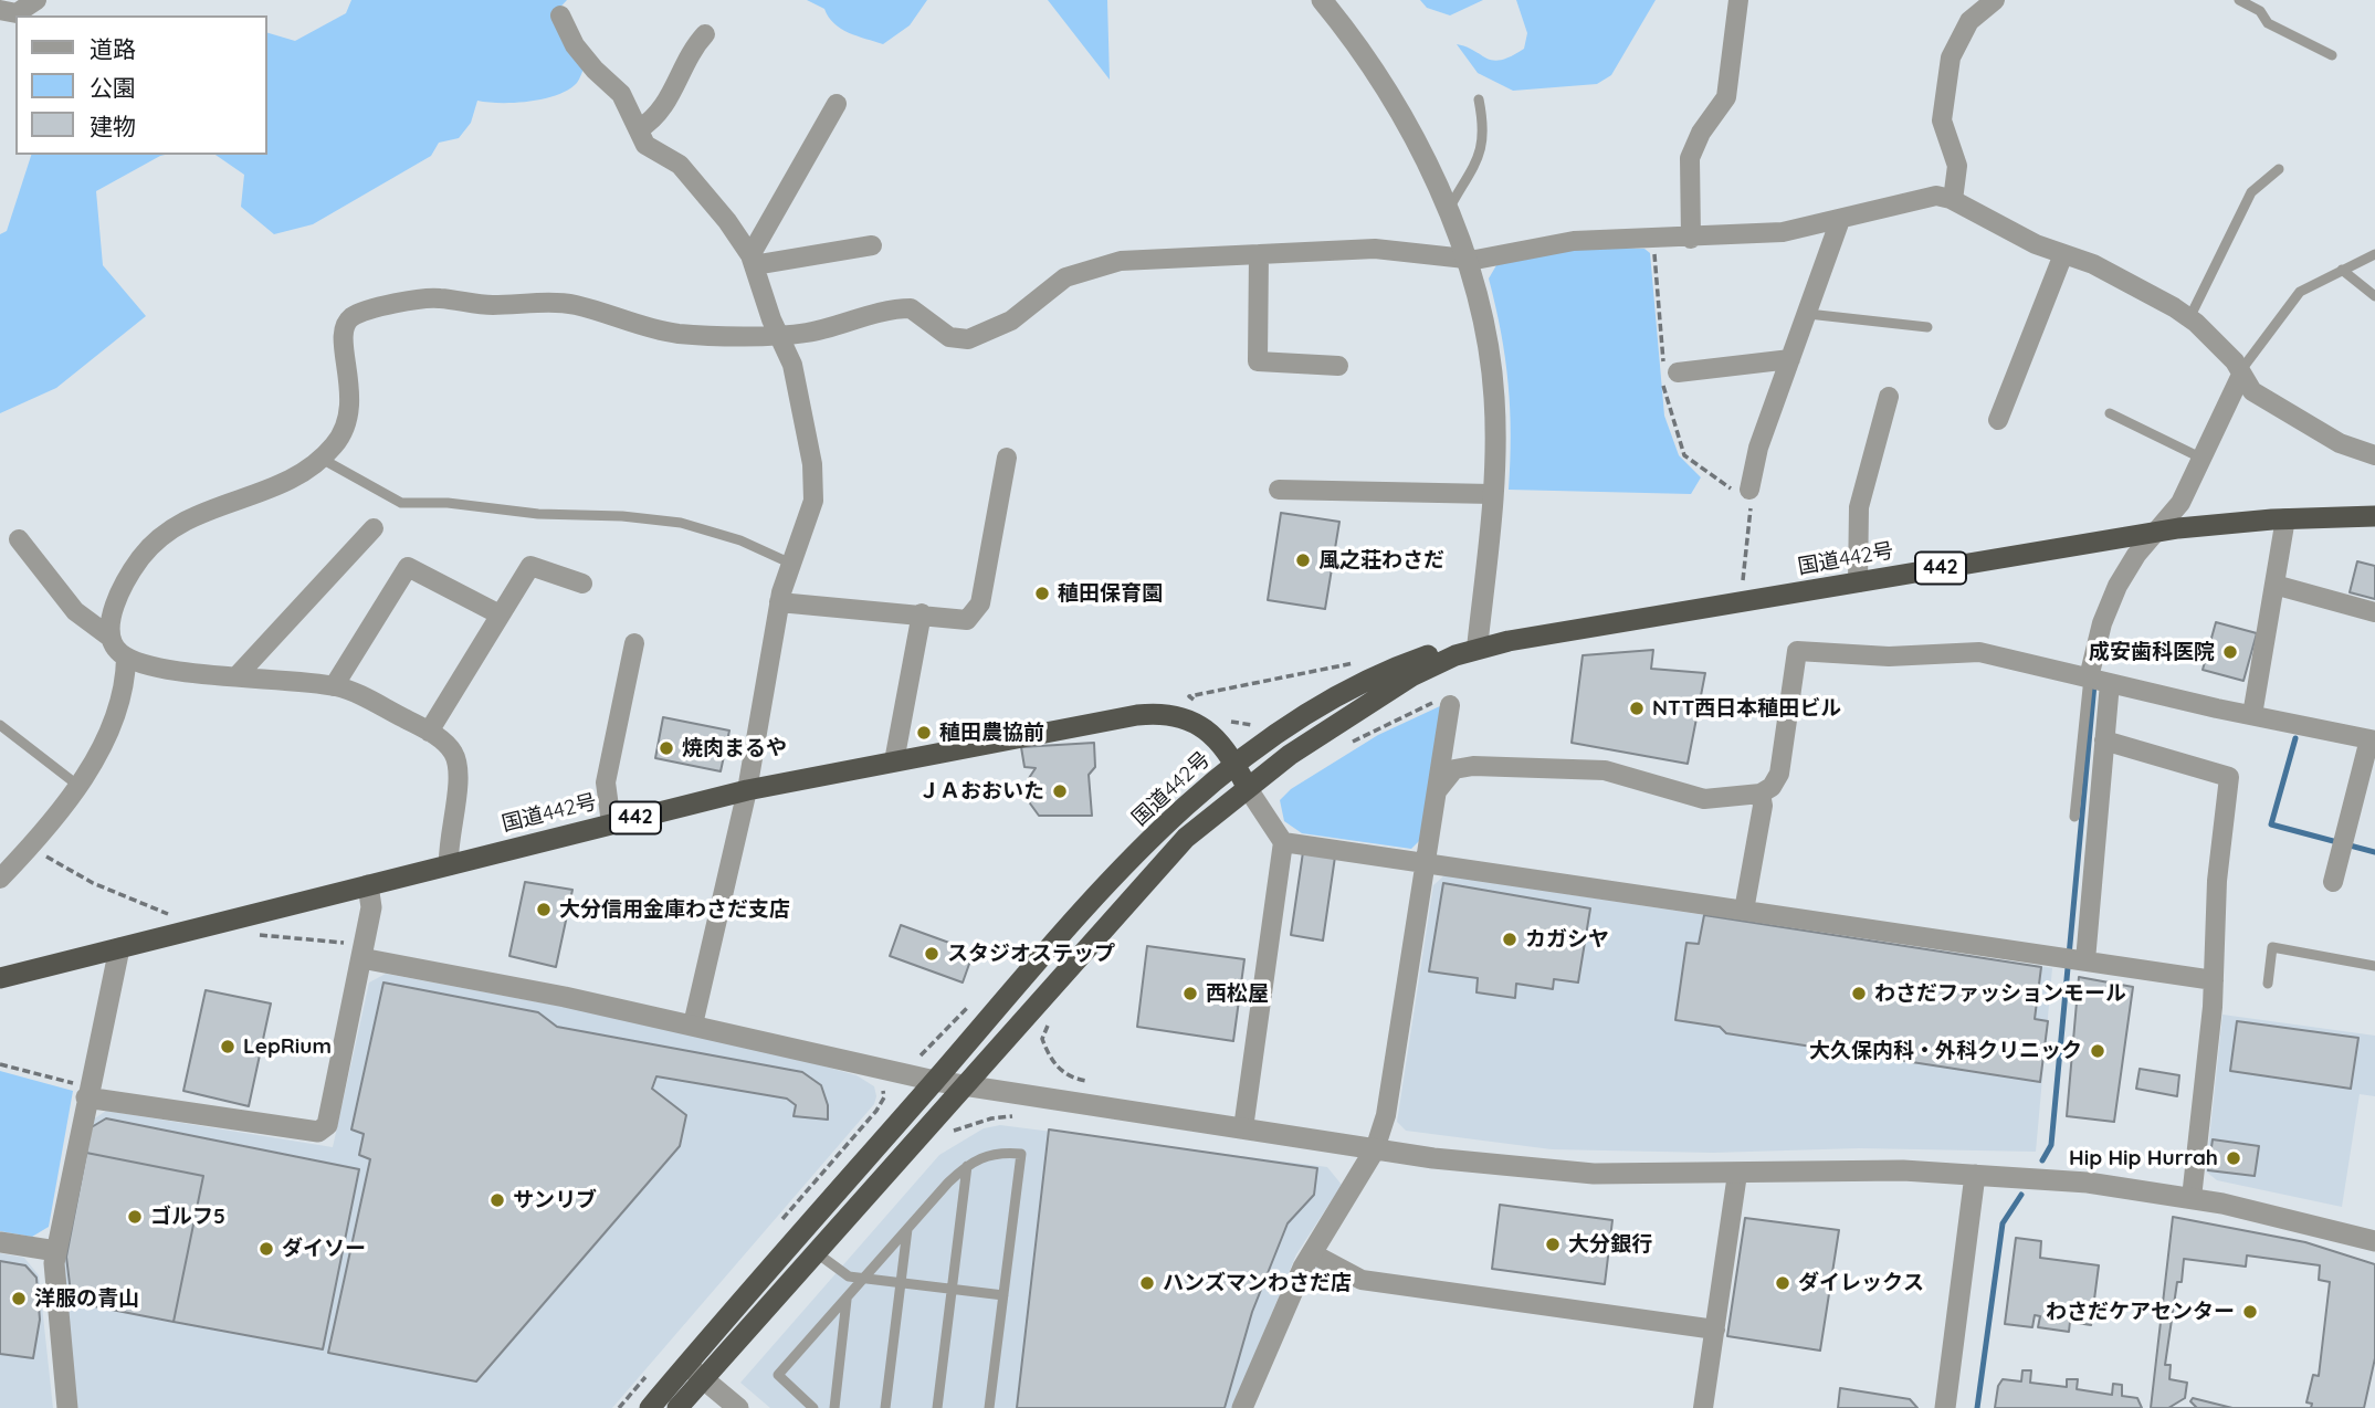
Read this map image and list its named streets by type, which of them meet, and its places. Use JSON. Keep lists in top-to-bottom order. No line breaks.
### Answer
{"streets":{"highway":["国道442号","442"]},"places":["風之荘わさだ","稙田保育園","成安歯科医院","NTT西日本稙田ビル","稙田農協前","焼肉まるや","ＪＡおおいた","大分信用金庫わさだ支店","カガシヤ","スタジオステップ","西松屋","わさだファッションモール","LepRium","大久保内科・外科クリニック","Hip Hip Hurrah","サンリブ","ゴルフ5","大分銀行","ダイソー","ハンズマンわさだ店","ダイレックス","洋服の青山","わさだケアセンター"],"legend":["道路","公園","建物"]}
